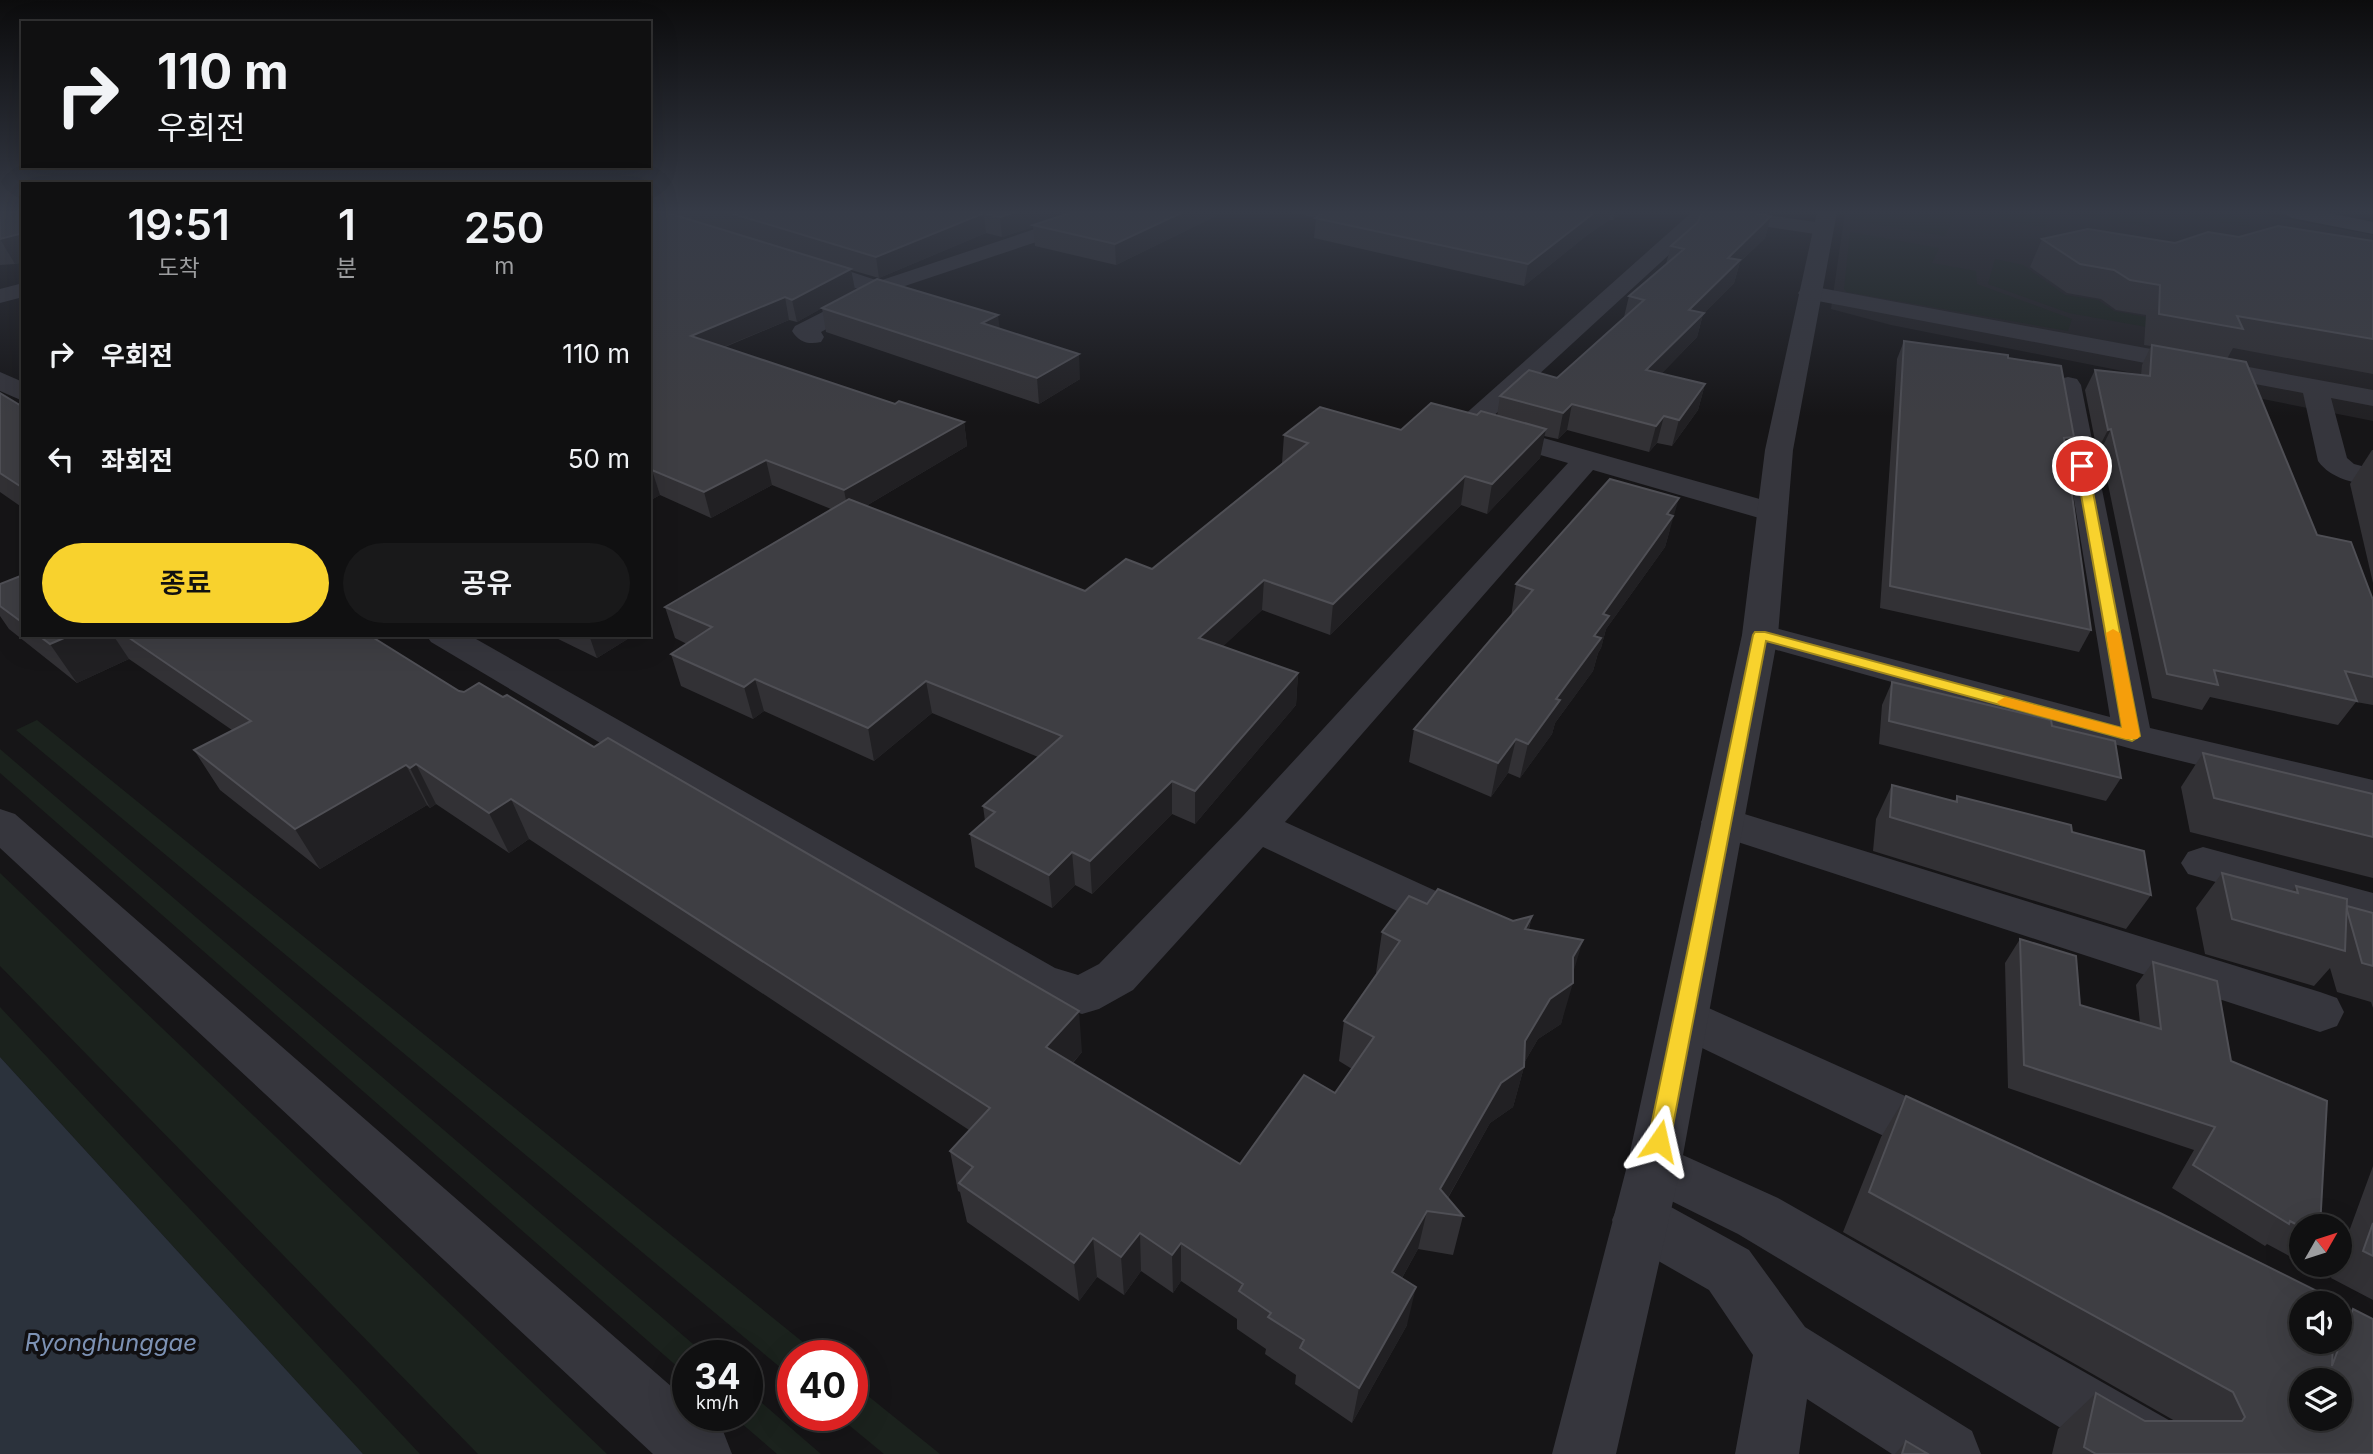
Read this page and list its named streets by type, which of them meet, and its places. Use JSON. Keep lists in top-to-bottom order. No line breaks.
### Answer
{"water":["Ryonghunggae"],"north":"top right","page":{"turn":["110 m","우회전"],"eta":["19:51","도착","1","분","250","m"],"list":[{"name":"우회전","value":"110 m"},{"name":"좌회전","value":"50 m"}],"buttons":["종료","공유"],"speed":"34 km/h","limit":"40"}}
